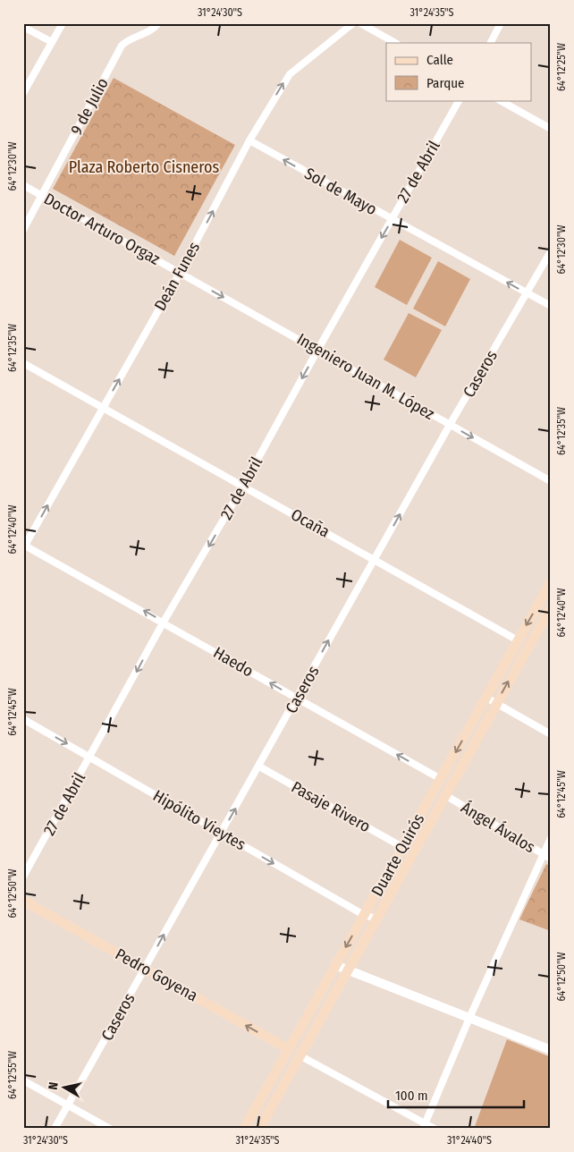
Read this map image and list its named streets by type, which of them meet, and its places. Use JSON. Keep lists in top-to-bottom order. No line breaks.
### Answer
{"streets":{"main road":["Duarte Quirós","Pedro Goyena"],"street":["9 de Julio","27 de Abril","Sol de Mayo","Doctor Arturo Orgaz","Deán Funes","Caseros","Ingeniero Juan M. López","Ocaña","Haedo","Pasaje Rivero","Hipólito Vieytes","Ángel Ávalos"]},"crossings":[["9 de Julio","Doctor Arturo Orgaz"],["27 de Abril","Sol de Mayo"],["27 de Abril","Ingeniero Juan M. López"],["27 de Abril","Ocaña"],["27 de Abril","Haedo"],["27 de Abril","Hipólito Vieytes"],["Sol de Mayo","Deán Funes"],["Sol de Mayo","Caseros"],["Doctor Arturo Orgaz","Deán Funes"],["Doctor Arturo Orgaz","Ingeniero Juan M. López"],["Deán Funes","Ingeniero Juan M. López"],["Deán Funes","Ocaña"],["Deán Funes","Haedo"],["Caseros","Ingeniero Juan M. López"],["Caseros","Ocaña"],["Caseros","Haedo"],["Caseros","Pasaje Rivero"],["Caseros","Hipólito Vieytes"],["Caseros","Pedro Goyena"],["Ocaña","Duarte Quirós"],["Haedo","Duarte Quirós"],["Pasaje Rivero","Duarte Quirós"],["Hipólito Vieytes","Duarte Quirós"],["Ángel Ávalos","Duarte Quirós"],["Duarte Quirós","Pedro Goyena"]],"one_way":["27 de Abril","Sol de Mayo","Deán Funes","Caseros","Ingeniero Juan M. López","Haedo","Hipólito Vieytes","Pedro Goyena"],"parks":["Plaza Roberto Cisneros"],"legend":["Calle","Parque"],"scale_bar":"100 m","north":"left","coordinates":["31°24'30\"S","31°24'35\"S","64°12'25\"W","64°12'30\"W","64°12'35\"W","64°12'40\"W","64°12'45\"W","64°12'50\"W","64°12'55\"W","31°24'40\"S"]}
